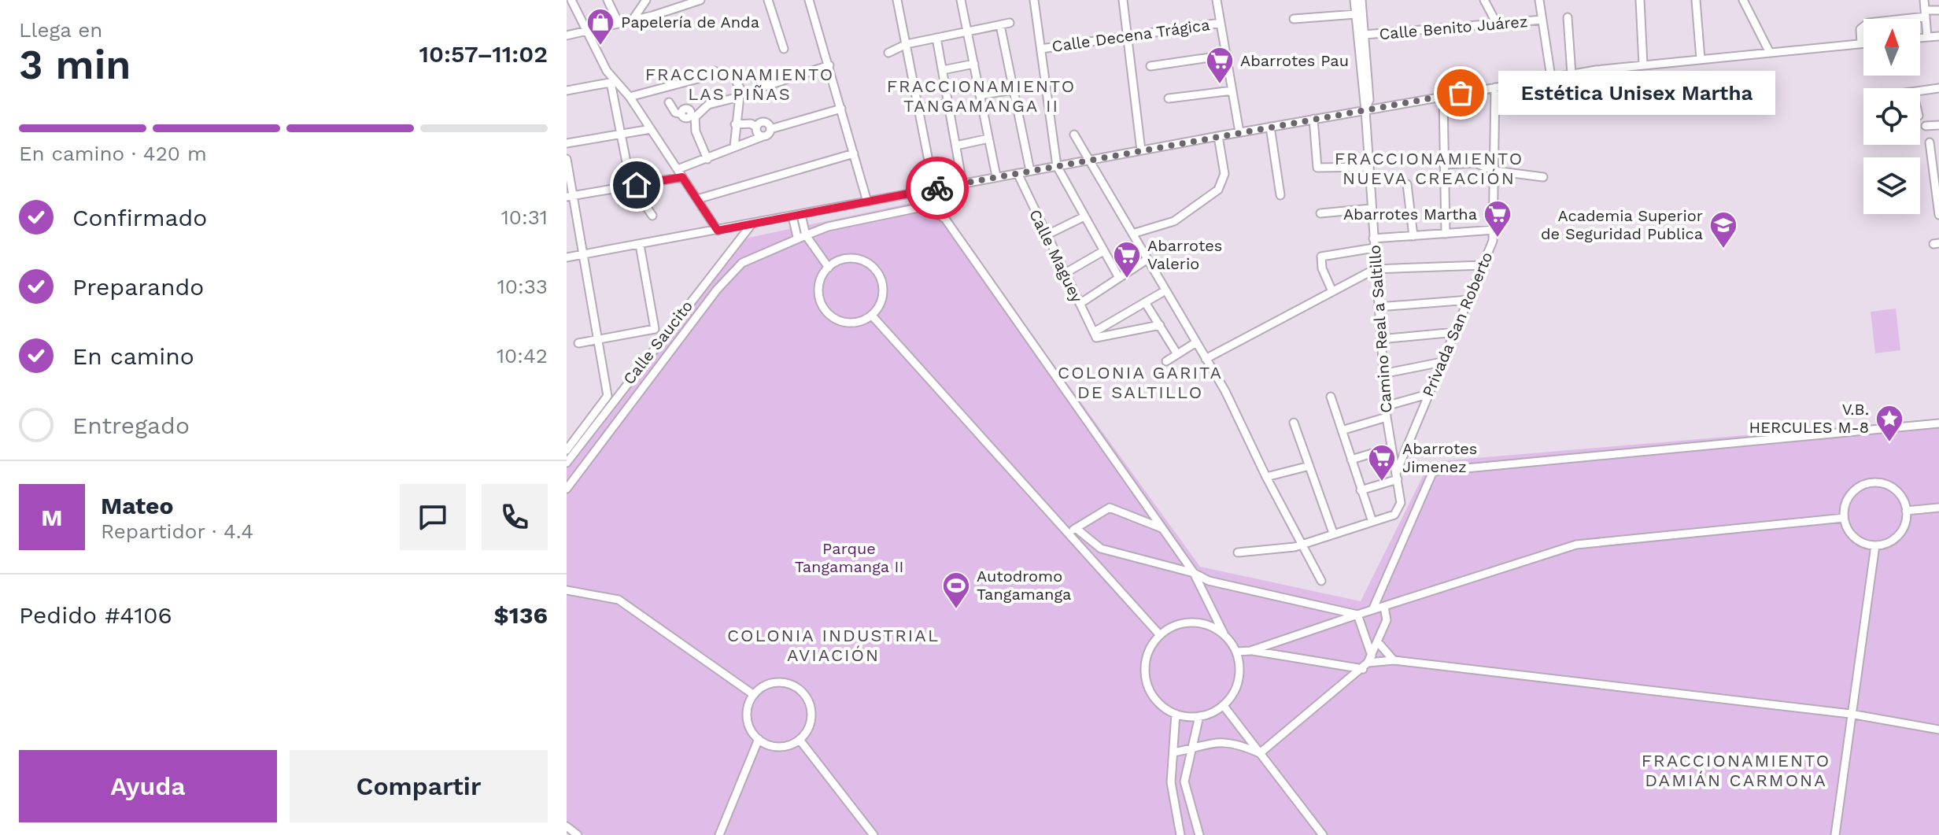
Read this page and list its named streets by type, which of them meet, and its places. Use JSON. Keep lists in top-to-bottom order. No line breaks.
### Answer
{"streets":{"street":["Calle Benito Juárez","Calle Decena Trágica","Calle Maguey","Privada San Roberto","Camino Real a Saltillo","Calle Saucito"]},"crossings":[["Calle Benito Juárez","Camino Real a Saltillo"],["Privada San Roberto","Camino Real a Saltillo"]],"districts":["FRACCIONAMIENTO LAS PIÑAS","FRACCIONAMIENTO TANGAMANGA II","FRACCIONAMIENTO NUEVA CREACIÓN","COLONIA GARITA DE SALTILLO","COLONIA INDUSTRIAL AVIACIÓN","FRACCIONAMIENTO DAMIÁN CARMONA"],"parks":["Parque Tangamanga II"],"places":{"shop":["Papelería de Anda"],"supermarket":["Abarrotes Pau","Abarrotes Martha","Abarrotes Valerio","Abarrotes Jimenez"],"other":["Estética Unisex Martha"],"school or university":["Academia Superior de Seguridad Publica"],"place":["V.B. HERCULES M-8"],"sports":["Autodromo Tangamanga"]},"north":"top","page":{"heading":["3 min","Llega en","10:57–11:02"],"panel":["Mateo","Repartidor · 4.4","Pedido #4106","$136"],"bubble":"Estética Unisex Martha","bar":"En camino · 420 m","list":[["Confirmado","10:31"],["Preparando","10:33"],["En camino","10:42"],"Entregado"],"round":"M","buttons":["Ayuda","Compartir"]}}
